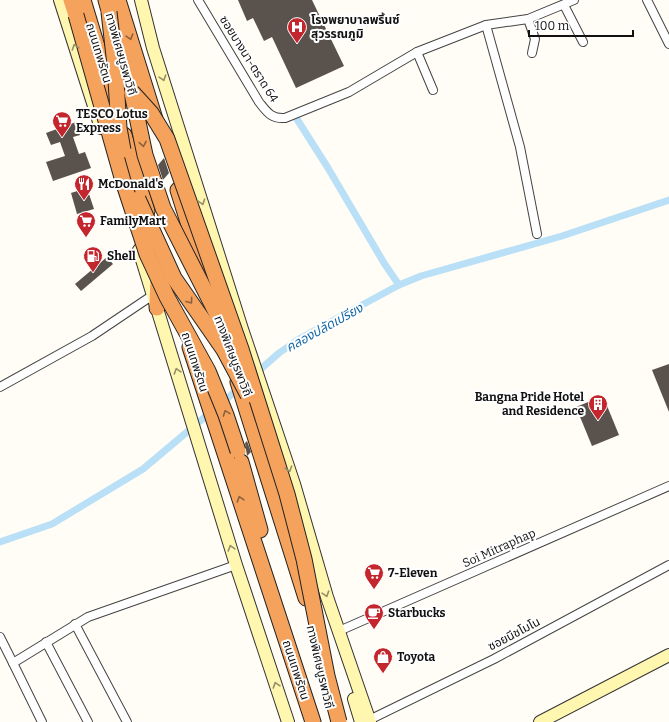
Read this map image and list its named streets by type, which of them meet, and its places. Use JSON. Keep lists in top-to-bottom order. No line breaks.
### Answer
{"streets":{"highway":["ถนนเทพรัตน","ทางพิเศษบูรพาวิถี"],"street":["ซอยบางนา-ตราด 64","Soi Mitraphap","ซอยนีชโมโน"]},"water":["คลองปลัดเปรียง"],"places":{"hospital":["โรงพยาบาลพริ้นซ์ สุวรรณภูมิ"],"supermarket":["TESCO Lotus Express","FamilyMart","7-Eleven"],"restaurant":["McDonald's"],"fuel station":["Shell"],"building":["Bangna Pride Hotel and Residence"],"cafe":["Starbucks"],"shop":["Toyota"]},"scale_bar":"100 m"}
